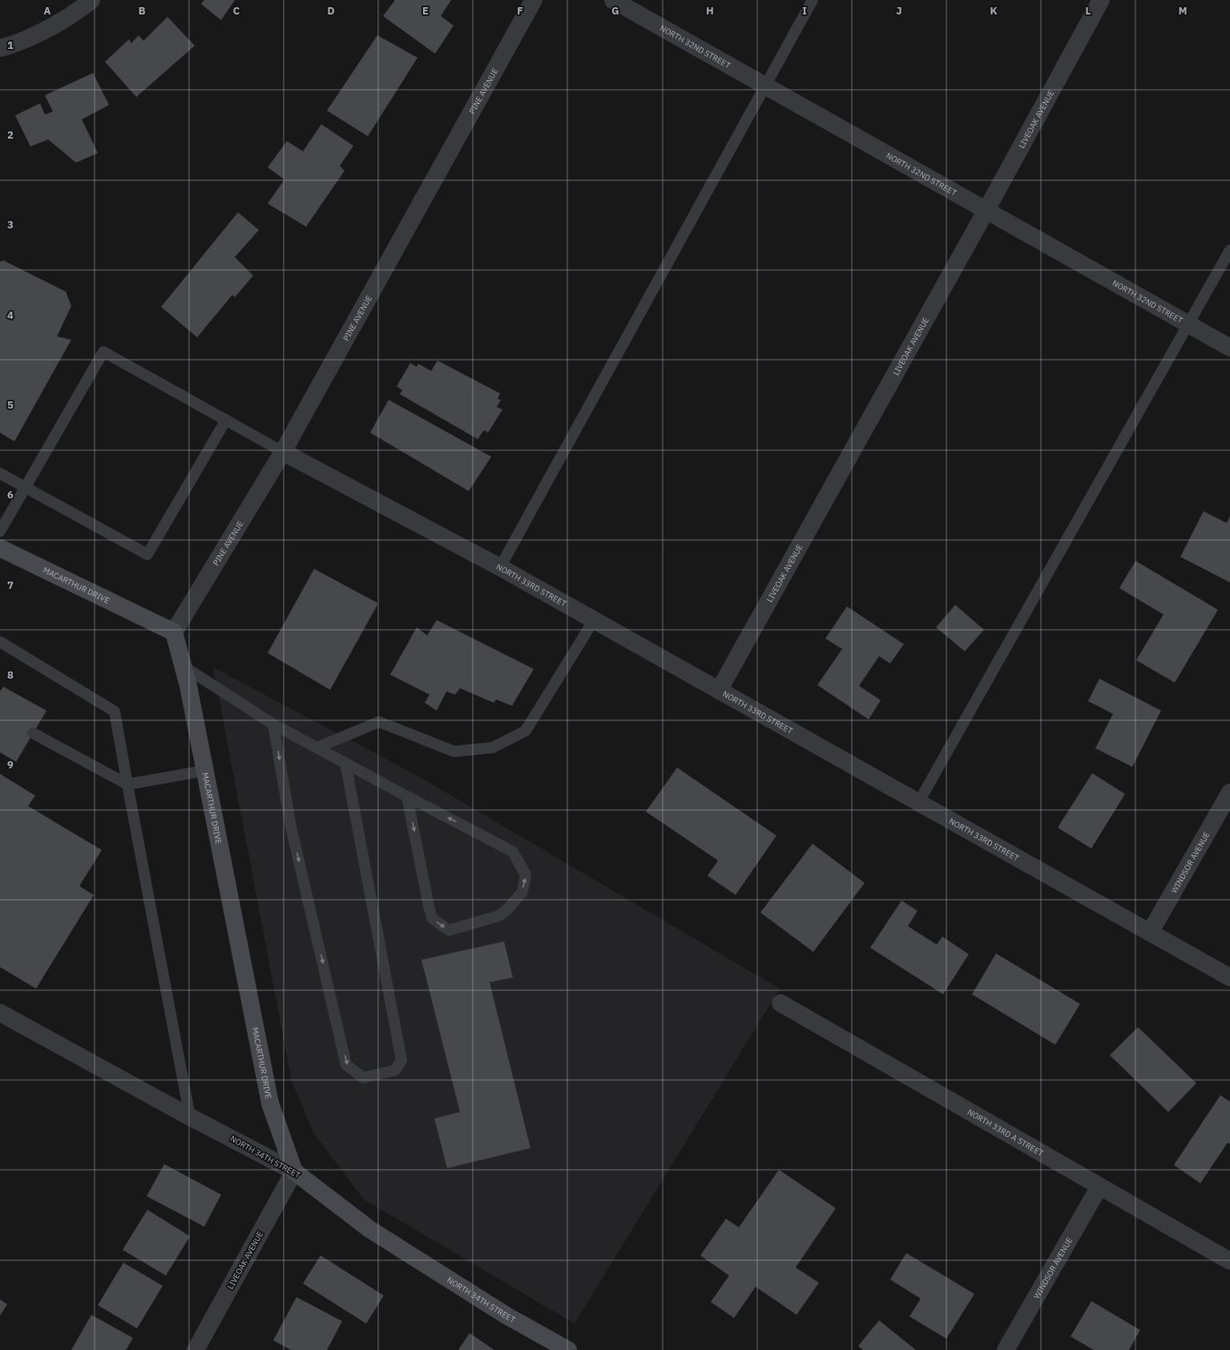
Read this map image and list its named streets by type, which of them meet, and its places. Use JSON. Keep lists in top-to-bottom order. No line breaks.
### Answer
{"streets":{"street":["NORTH 32ND STREET","PINE AVENUE","LIVEOAK AVENUE","MACARTHUR DRIVE","NORTH 33RD STREET","WINDSOR AVENUE","NORTH 33RD A STREET","NORTH 34TH STREET"]},"crossings":[["NORTH 32ND STREET","LIVEOAK AVENUE"],["PINE AVENUE","MACARTHUR DRIVE"],["PINE AVENUE","NORTH 33RD STREET"],["LIVEOAK AVENUE","MACARTHUR DRIVE"],["LIVEOAK AVENUE","NORTH 33RD STREET"],["LIVEOAK AVENUE","NORTH 34TH STREET"],["MACARTHUR DRIVE","NORTH 34TH STREET"],["NORTH 33RD STREET","WINDSOR AVENUE"],["WINDSOR AVENUE","NORTH 33RD A STREET"]],"grid":{"columns":["A","B","C","D","E","F","G","H","I","J","K","L","M"],"rows":["1","2","3","4","5","6","7","8","9"]}}
